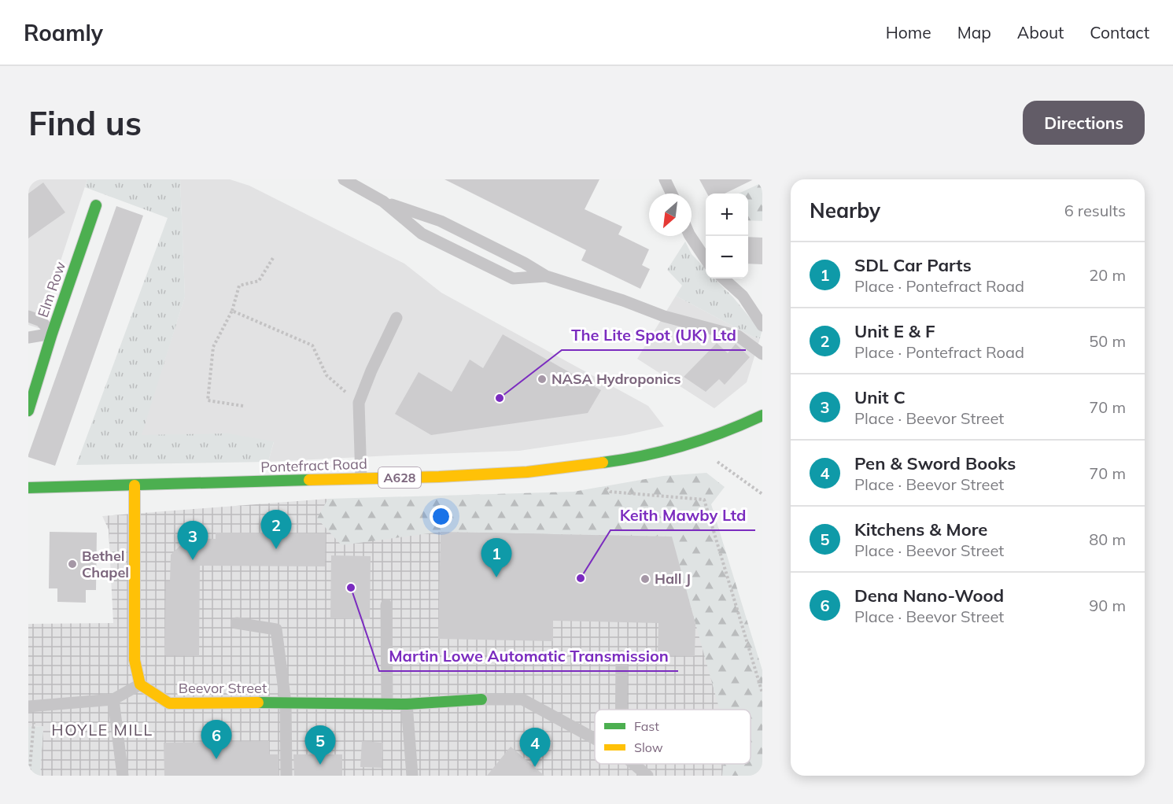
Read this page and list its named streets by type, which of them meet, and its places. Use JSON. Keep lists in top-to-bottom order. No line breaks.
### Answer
{"streets":{"main road":["Elm Row","Pontefract Road","A628","Beevor Street"]},"districts":["HOYLE MILL"],"places":["NASA Hydroponics","The Lite Spot (UK) Ltd","Bethel Chapel","Keith Mawby Ltd","Hall J","Martin Lowe Automatic Transmission"],"legend":["Fast","Slow"],"north":"bottom left","page":{"header":"Roamly","nav":["Home","Map","About","Contact"],"buttons":"Directions","title":"Find us","heading":["Nearby","6 results"],"map_buttons":["+","−"],"list":[{"mark":"1","name":"SDL Car Parts","note":"Place · Pontefract Road","value":"20 m"},{"mark":"2","name":"Unit E & F","note":"Place · Pontefract Road","value":"50 m"},{"mark":"3","name":"Unit C","note":"Place · Beevor Street","value":"70 m"},{"mark":"4","name":"Pen & Sword Books","note":"Place · Beevor Street","value":"70 m"},{"mark":"5","name":"Kitchens & More","note":"Place · Beevor Street","value":"80 m"},{"mark":"6","name":"Dena Nano-Wood","note":"Place · Beevor Street","value":"90 m"}],"pins":["2","3","1","6","5","4"]}}
